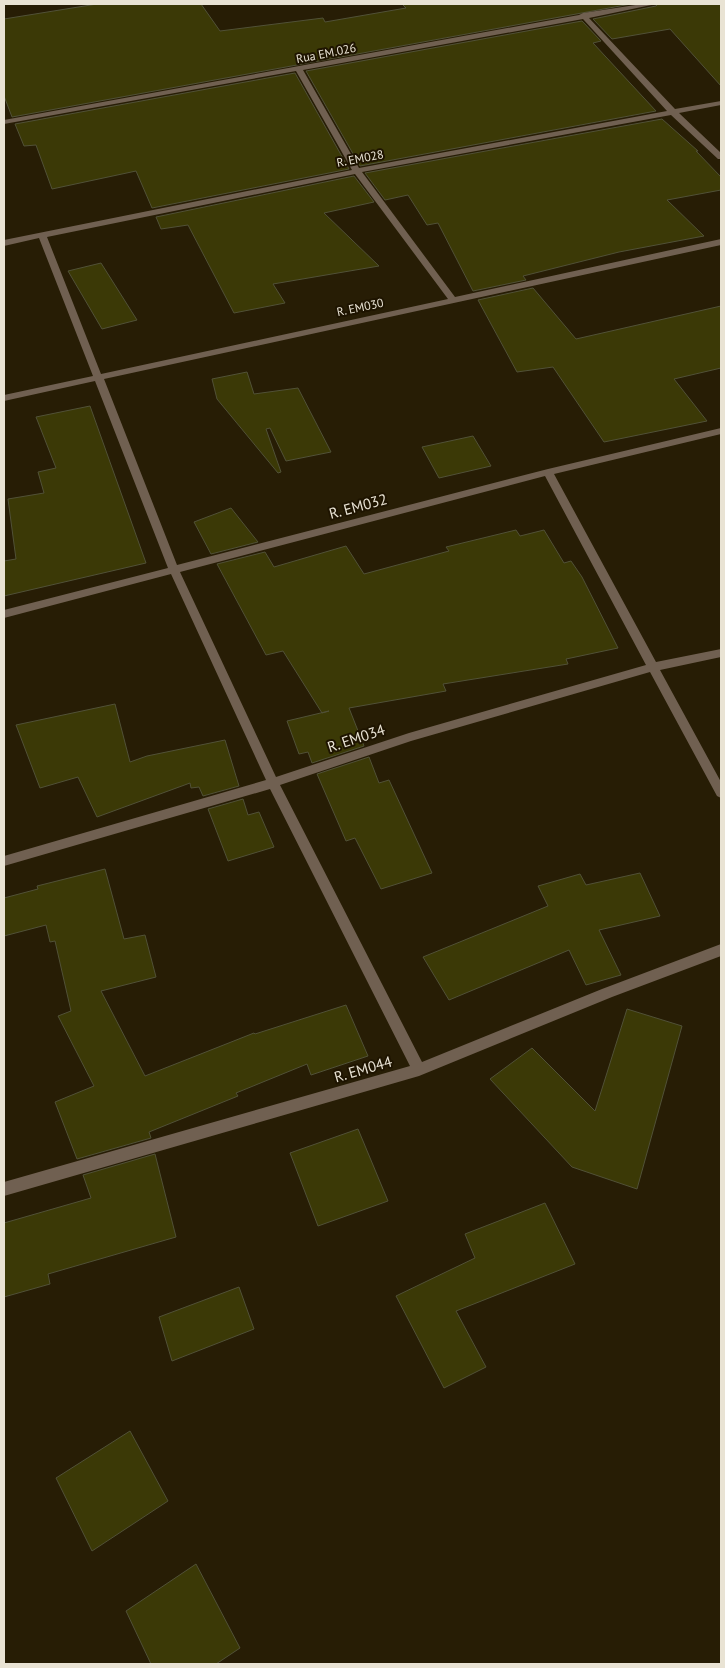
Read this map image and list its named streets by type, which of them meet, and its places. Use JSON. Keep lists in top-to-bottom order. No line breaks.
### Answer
{"streets":{"street":["Rua EM.026","R. EM028","R. EM030","R. EM032","R. EM034","R. EM044"]}}
